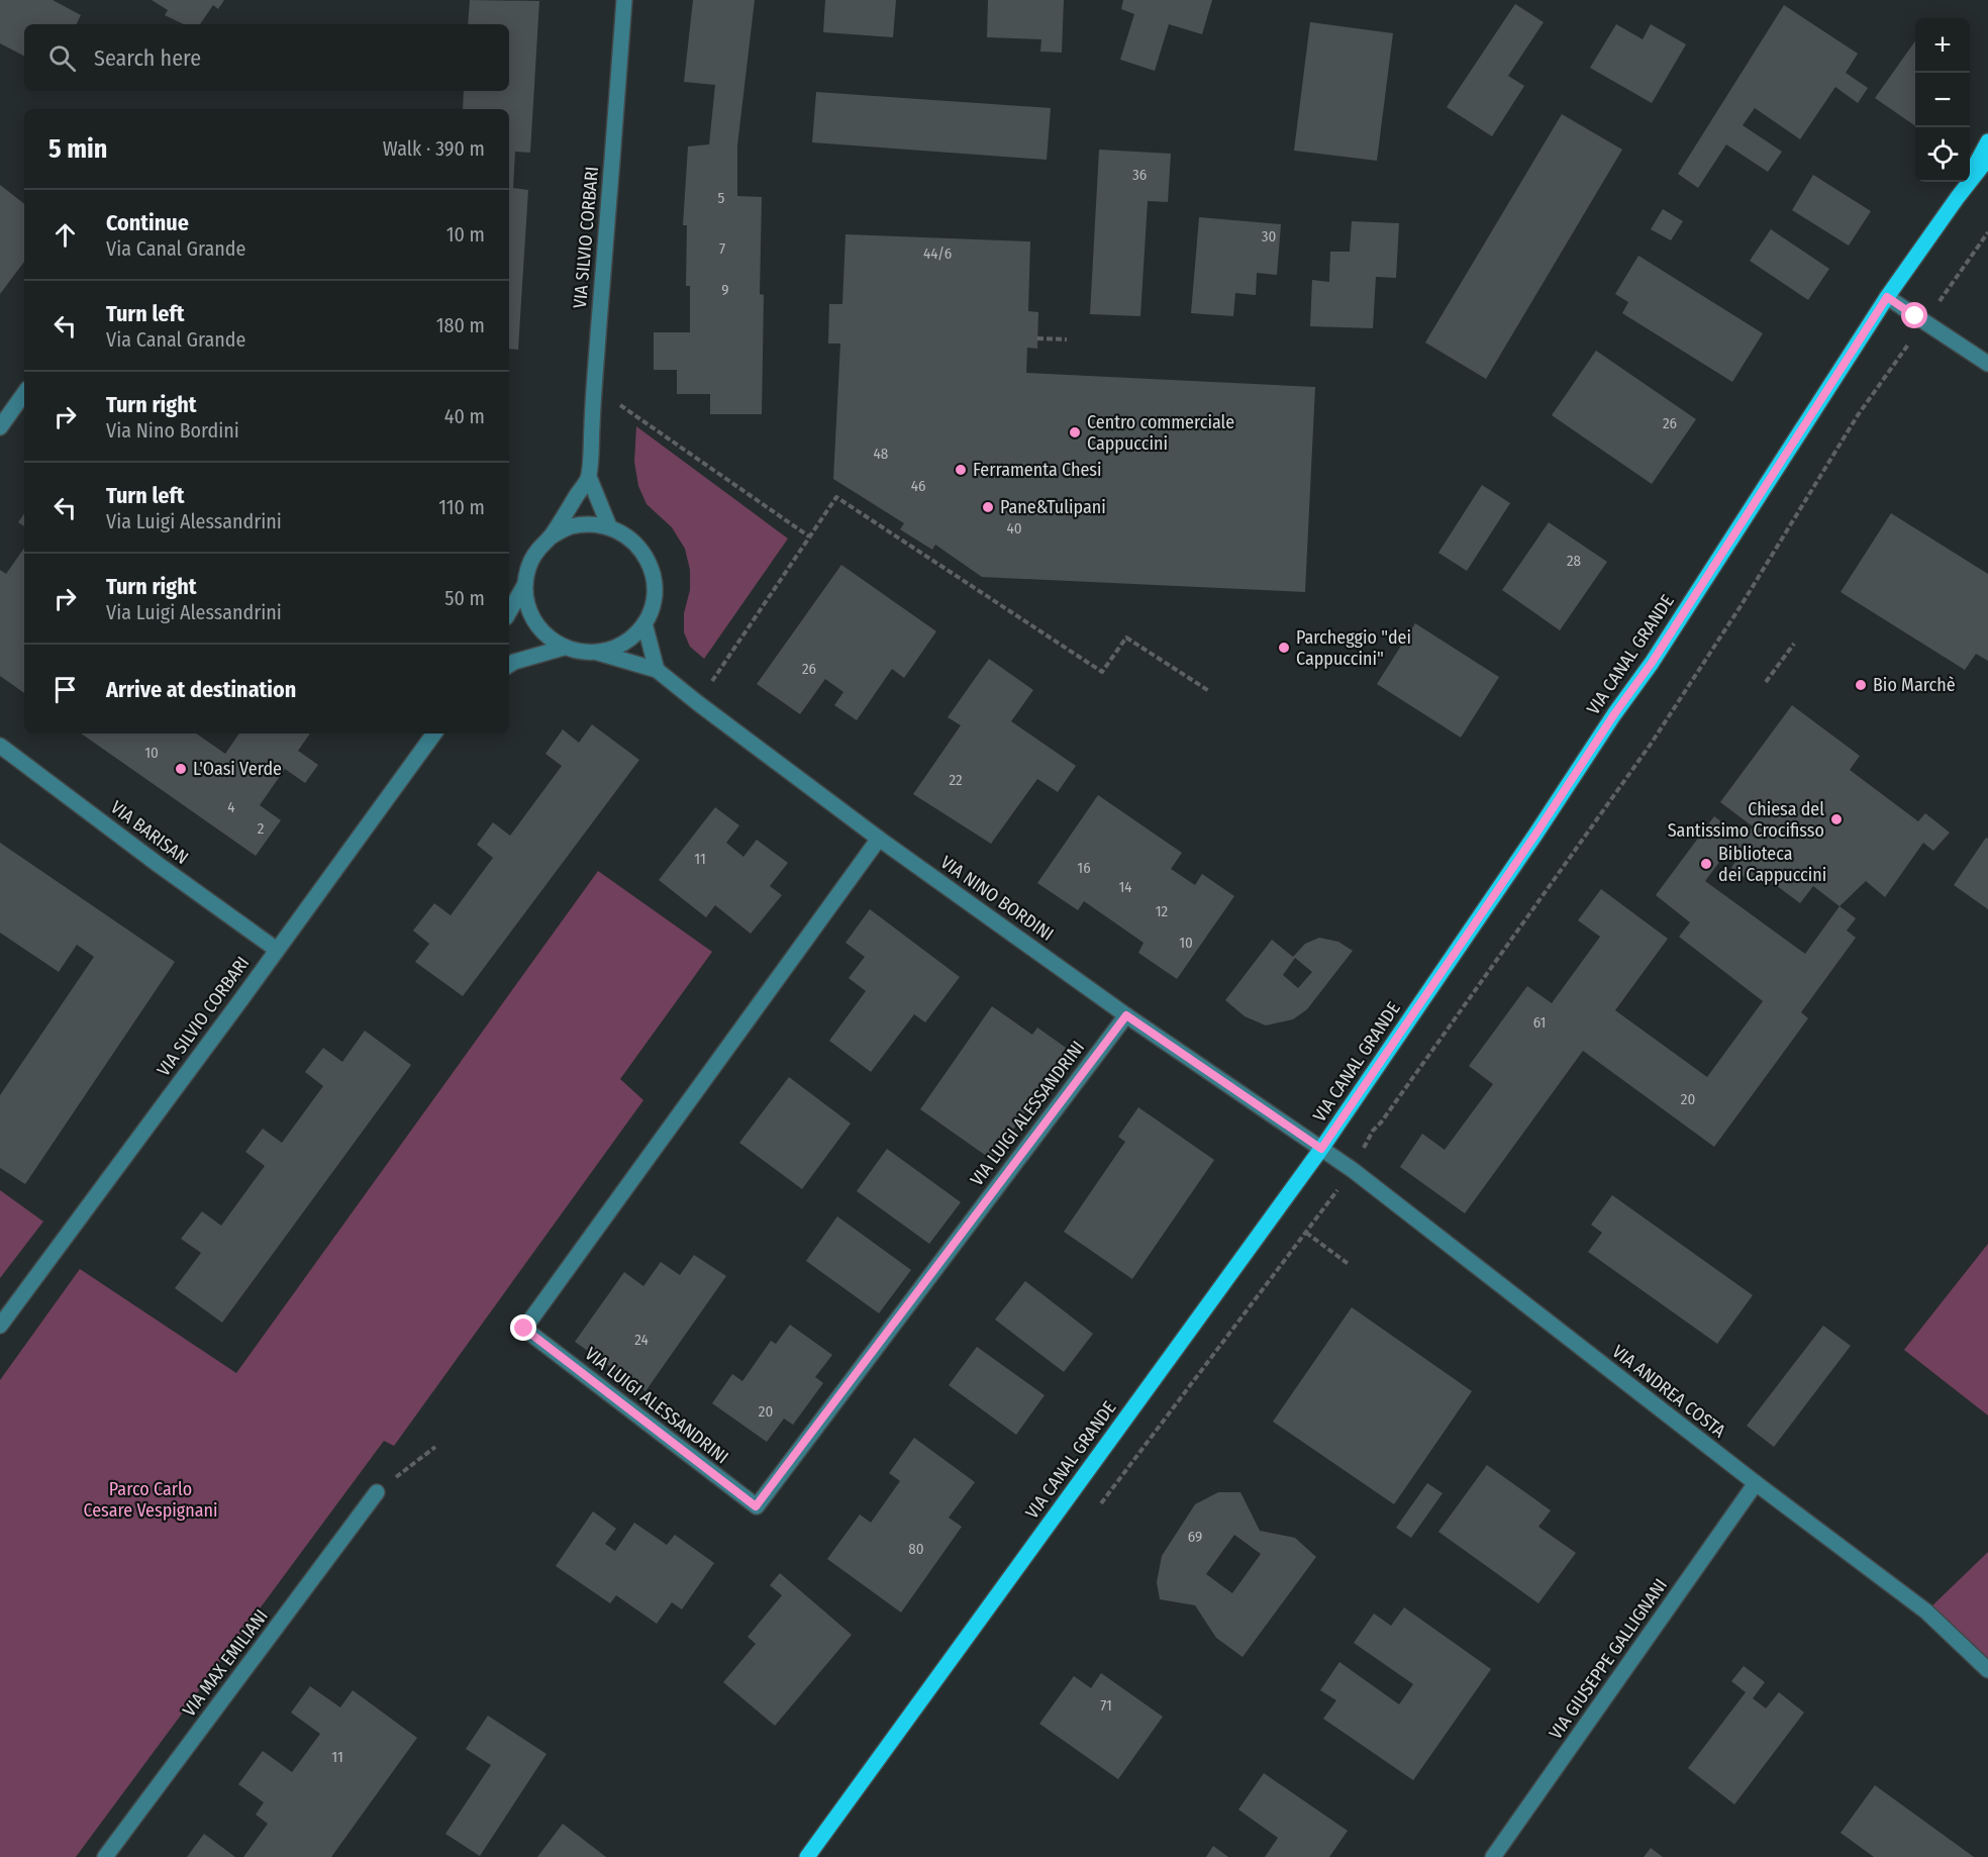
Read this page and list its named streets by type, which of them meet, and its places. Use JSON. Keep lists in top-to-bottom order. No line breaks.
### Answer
{"streets":{"main road":["VIA CANAL GRANDE"],"street":["VIA SILVIO CORBARI","VIA BARISAN","VIA NINO BORDINI","VIA LUIGI ALESSANDRINI","VIA ANDREA COSTA","VIA GIUSEPPE GALLIGNANI","VIA MAX EMILIANI"]},"crossings":[["VIA SILVIO CORBARI","VIA BARISAN"],["VIA SILVIO CORBARI","VIA NINO BORDINI"],["VIA CANAL GRANDE","VIA NINO BORDINI"],["VIA CANAL GRANDE","VIA ANDREA COSTA"],["VIA NINO BORDINI","VIA LUIGI ALESSANDRINI"],["VIA NINO BORDINI","VIA ANDREA COSTA"],["VIA ANDREA COSTA","VIA GIUSEPPE GALLIGNANI"]],"parks":["Parco Carlo Cesare Vespignani"],"places":["Centro commerciale Cappuccini","Ferramenta Chesi","Pane&Tulipani","Parcheggio \"dei Cappuccini\"","Bio Marchè","L'Oasi Verde","Chiesa del Santissimo Crocifisso","Biblioteca dei Cappuccini"],"house_numbers":["36","5","30","7","44/6","9","26","48","46","40","28","26","10","22","4","2","11","16","14","12","10","61","20","24","20","69","80","71","11"],"page":{"map_buttons":["+","−"],"search":"Search here","heading":["5 min","Walk · 390 m"],"list":[["Continue","Via Canal Grande","10 m"],["Turn left","Via Canal Grande","180 m"],["Turn right","Via Nino Bordini","40 m"],["Turn left","Via Luigi Alessandrini","110 m"],["Turn right","Via Luigi Alessandrini","50 m"],"Arrive at destination"]}}
